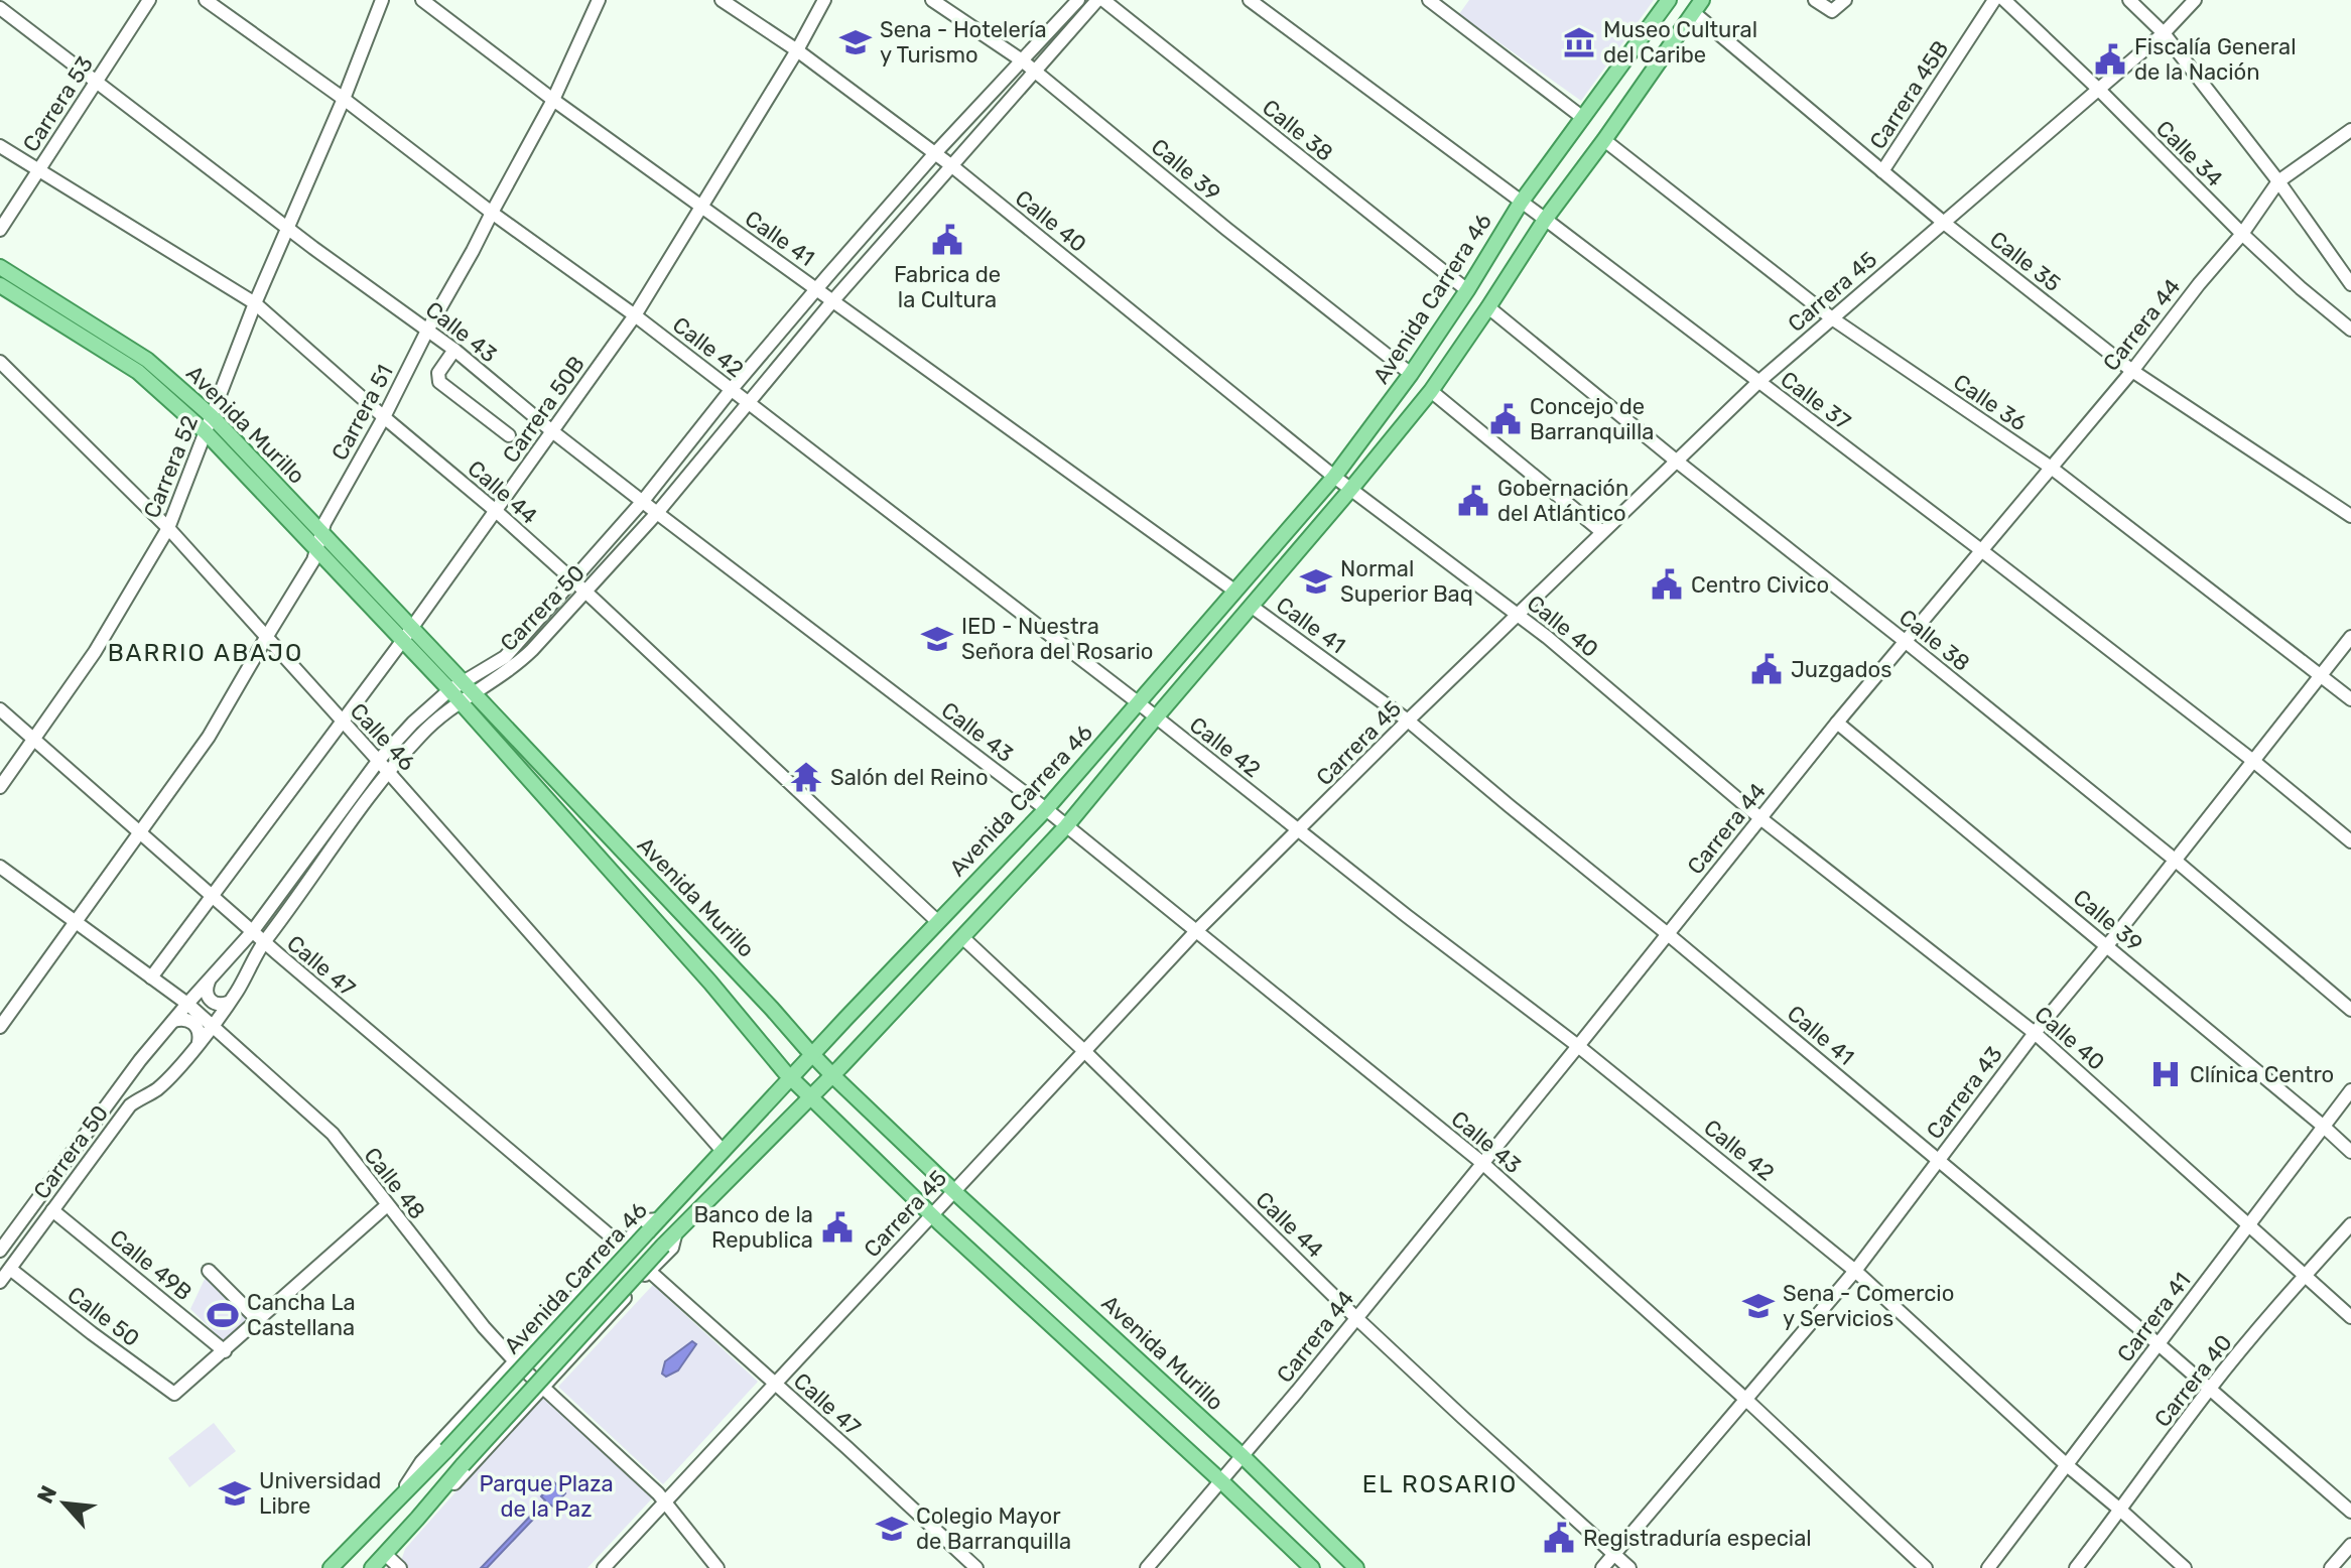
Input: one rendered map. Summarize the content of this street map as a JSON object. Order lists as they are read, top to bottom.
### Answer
{
  "streets": {
    "main road": ["Avenida Carrera 46", "Avenida Murillo"],
    "street": [
      "Carrera 45B",
      "Carrera 53",
      "Calle 38",
      "Calle 34",
      "Calle 39",
      "Calle 40",
      "Calle 41",
      "Calle 35",
      "Carrera 45",
      "Carrera 44",
      "Calle 43",
      "Calle 42",
      "Calle 37",
      "Calle 36",
      "Carrera 50B",
      "Carrera 51",
      "Carrera 52",
      "Calle 44",
      "Carrera 50",
      "Calle 46",
      "Calle 47",
      "Carrera 43",
      "Calle 48",
      "Calle 49B",
      "Calle 50",
      "Carrera 41",
      "Carrera 40"
    ]
  },
  "crossings": [
    ["Carrera 45B", "Calle 35"],
    ["Carrera 53", "Calle 43"],
    ["Carrera 53", "Calle 44"],
    ["Calle 38", "Carrera 45"],
    ["Calle 38", "Avenida Carrera 46"],
    ["Calle 38", "Carrera 44"],
    ["Calle 38", "Carrera 43"],
    ["Calle 34", "Carrera 45"],
    ["Calle 34", "Carrera 44"],
    ["Calle 39", "Avenida Carrera 46"],
    ["Calle 39", "Carrera 44"],
    ["Calle 39", "Carrera 50"],
    ["Calle 39", "Carrera 43"],
    ["Calle 39", "Carrera 41"],
    ["Calle 40", "Carrera 45"],
    ["Calle 40", "Avenida Carrera 46"],
    ["Calle 40", "Carrera 44"],
    ["Calle 40", "Carrera 50B"],
    ["Calle 40", "Carrera 50"],
    ["Calle 40", "Carrera 43"],
    ["Calle 40", "Carrera 41"],
    ["Calle 40", "Carrera 40"],
    ["Calle 41", "Carrera 45"],
    ["Calle 41", "Avenida Carrera 46"],
    ["Calle 41", "Carrera 44"],
    ["Calle 41", "Carrera 50B"],
    ["Calle 41", "Carrera 51"],
    ["Calle 41", "Carrera 50"],
    ["Calle 41", "Carrera 43"],
    ["Calle 41", "Carrera 41"],
    ["Calle 41", "Carrera 40"],
    ["Calle 35", "Carrera 45"],
    ["Calle 35", "Avenida Carrera 46"],
    ["Calle 35", "Carrera 44"],
    ["Carrera 45", "Calle 43"],
    ["Carrera 45", "Calle 42"],
    ["Carrera 45", "Calle 37"],
    ["Carrera 45", "Calle 36"],
    ["Carrera 45", "Avenida Murillo"],
    ["Carrera 45", "Calle 44"],
    ["Carrera 45", "Calle 47"],
    ["Carrera 45", "Calle 48"],
    ["Avenida Carrera 46", "Calle 43"],
    ["Avenida Carrera 46", "Calle 42"],
    ["Avenida Carrera 46", "Calle 37"],
    ["Avenida Carrera 46", "Calle 36"],
    ["Avenida Carrera 46", "Avenida Murillo"],
    ["Avenida Carrera 46", "Calle 44"],
    ["Avenida Carrera 46", "Calle 46"],
    ["Carrera 44", "Calle 43"],
    ["Carrera 44", "Calle 42"],
    ["Carrera 44", "Calle 37"],
    ["Carrera 44", "Calle 36"],
    ["Carrera 44", "Avenida Murillo"],
    ["Carrera 44", "Calle 44"],
    ["Calle 43", "Carrera 50B"],
    ["Calle 43", "Carrera 51"],
    ["Calle 43", "Carrera 52"],
    ["Calle 43", "Carrera 50"],
    ["Calle 43", "Carrera 43"],
    ["Calle 42", "Carrera 50B"],
    ["Calle 42", "Carrera 51"],
    ["Calle 42", "Carrera 52"],
    ["Calle 42", "Carrera 50"],
    ["Calle 42", "Carrera 43"],
    ["Calle 42", "Carrera 41"],
    ["Calle 42", "Carrera 40"],
    ["Calle 37", "Carrera 43"],
    ["Calle 36", "Carrera 43"],
    ["Carrera 50B", "Avenida Murillo"],
    ["Carrera 50B", "Calle 44"],
    ["Carrera 50B", "Calle 46"],
    ["Carrera 50B", "Calle 47"],
    ["Carrera 50B", "Calle 48"],
    ["Carrera 51", "Avenida Murillo"],
    ["Carrera 51", "Calle 44"],
    ["Carrera 51", "Calle 46"],
    ["Carrera 51", "Calle 47"],
    ["Carrera 51", "Calle 48"],
    ["Avenida Murillo", "Carrera 52"],
    ["Avenida Murillo", "Carrera 50"],
    ["Carrera 52", "Calle 44"],
    ["Carrera 52", "Calle 46"],
    ["Carrera 52", "Calle 47"],
    ["Calle 44", "Carrera 50"],
    ["Calle 44", "Carrera 43"],
    ["Carrera 50", "Calle 46"],
    ["Carrera 50", "Calle 47"],
    ["Carrera 50", "Calle 48"],
    ["Carrera 50", "Calle 49B"],
    ["Carrera 50", "Calle 50"],
    ["Calle 49B", "Calle 50"]
  ],
  "districts": ["BARRIO ABAJO", "EL ROSARIO"],
  "parks": ["Parque Plaza de la Paz"],
  "places": {
    "school or university": [
      "Sena - Hotelería y Turismo",
      "Normal Superior Baq",
      "IED - Nuestra Señora del Rosario",
      "Sena - Comercio y Servicios",
      "Universidad Libre",
      "Colegio Mayor de Barranquilla"
    ],
    "museum": ["Museo Cultural del Caribe"],
    "public building": [
      "Fiscalía General de la Nación",
      "Fabrica de la Cultura",
      "Concejo de Barranquilla",
      "Gobernación del Atlántico",
      "Centro Civico",
      "Juzgados",
      "Banco de la Republica",
      "Registraduría especial"
    ],
    "temple": ["Salón del Reino"],
    "hospital": ["Clínica Centro"],
    "sports": ["Cancha La Castellana"]
  },
  "north": "top left"
}
